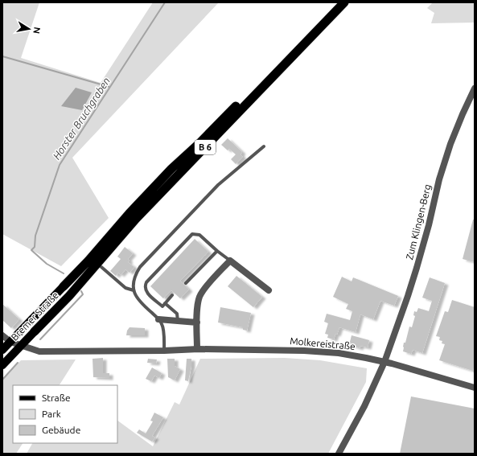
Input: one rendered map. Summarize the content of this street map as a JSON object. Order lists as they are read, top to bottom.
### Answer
{
  "streets": {
    "highway": ["B 6", "Bremer Straße"],
    "street": ["Zum Klingen-Berg", "Molkereistraße"]
  },
  "crossings": [
    ["B 6", "Bremer Straße"],
    ["Zum Klingen-Berg", "Molkereistraße"],
    ["Bremer Straße", "Molkereistraße"]
  ],
  "water": ["Horster Bruchgraben"],
  "legend": ["Straße", "Park", "Gebäude"],
  "north": "right"
}
